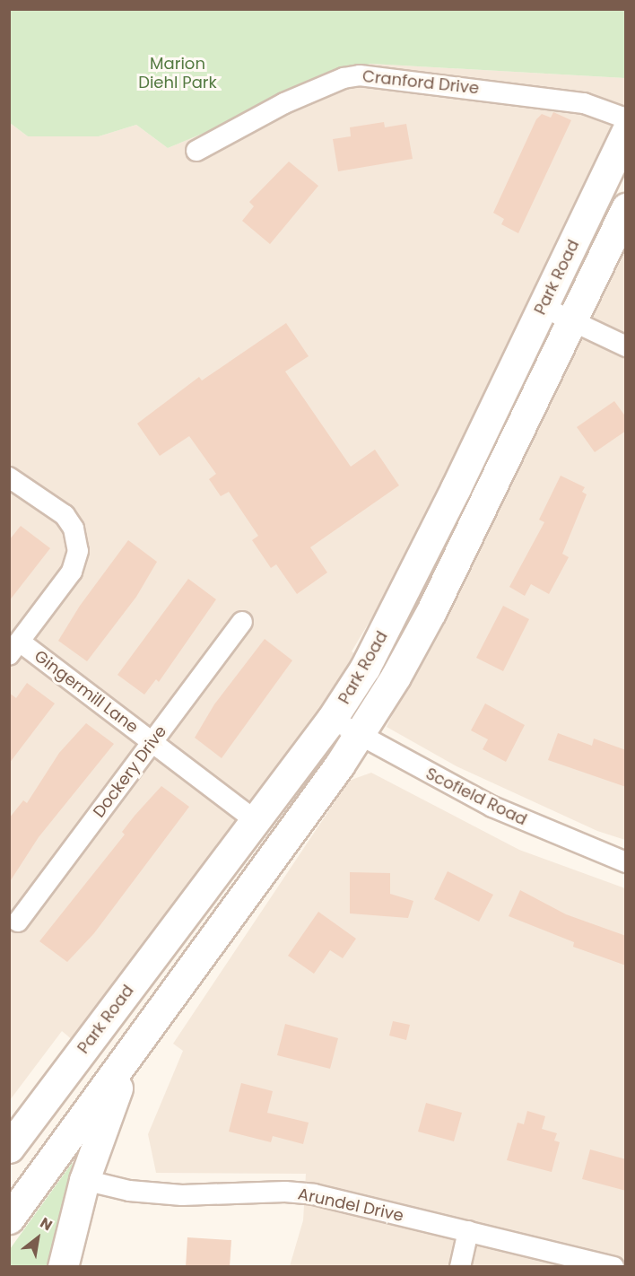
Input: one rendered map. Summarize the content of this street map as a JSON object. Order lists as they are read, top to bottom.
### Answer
{
  "streets": {
    "main road": ["Park Road"],
    "street": [
      "Cranford Drive",
      "Gingermill Lane",
      "Dockery Drive",
      "Scofield Road",
      "Arundel Drive"
    ]
  },
  "crossings": [
    ["Park Road", "Gingermill Lane"],
    ["Park Road", "Scofield Road"],
    ["Gingermill Lane", "Dockery Drive"]
  ],
  "parks": ["Marion Diehl Park"],
  "north": "top right"
}
